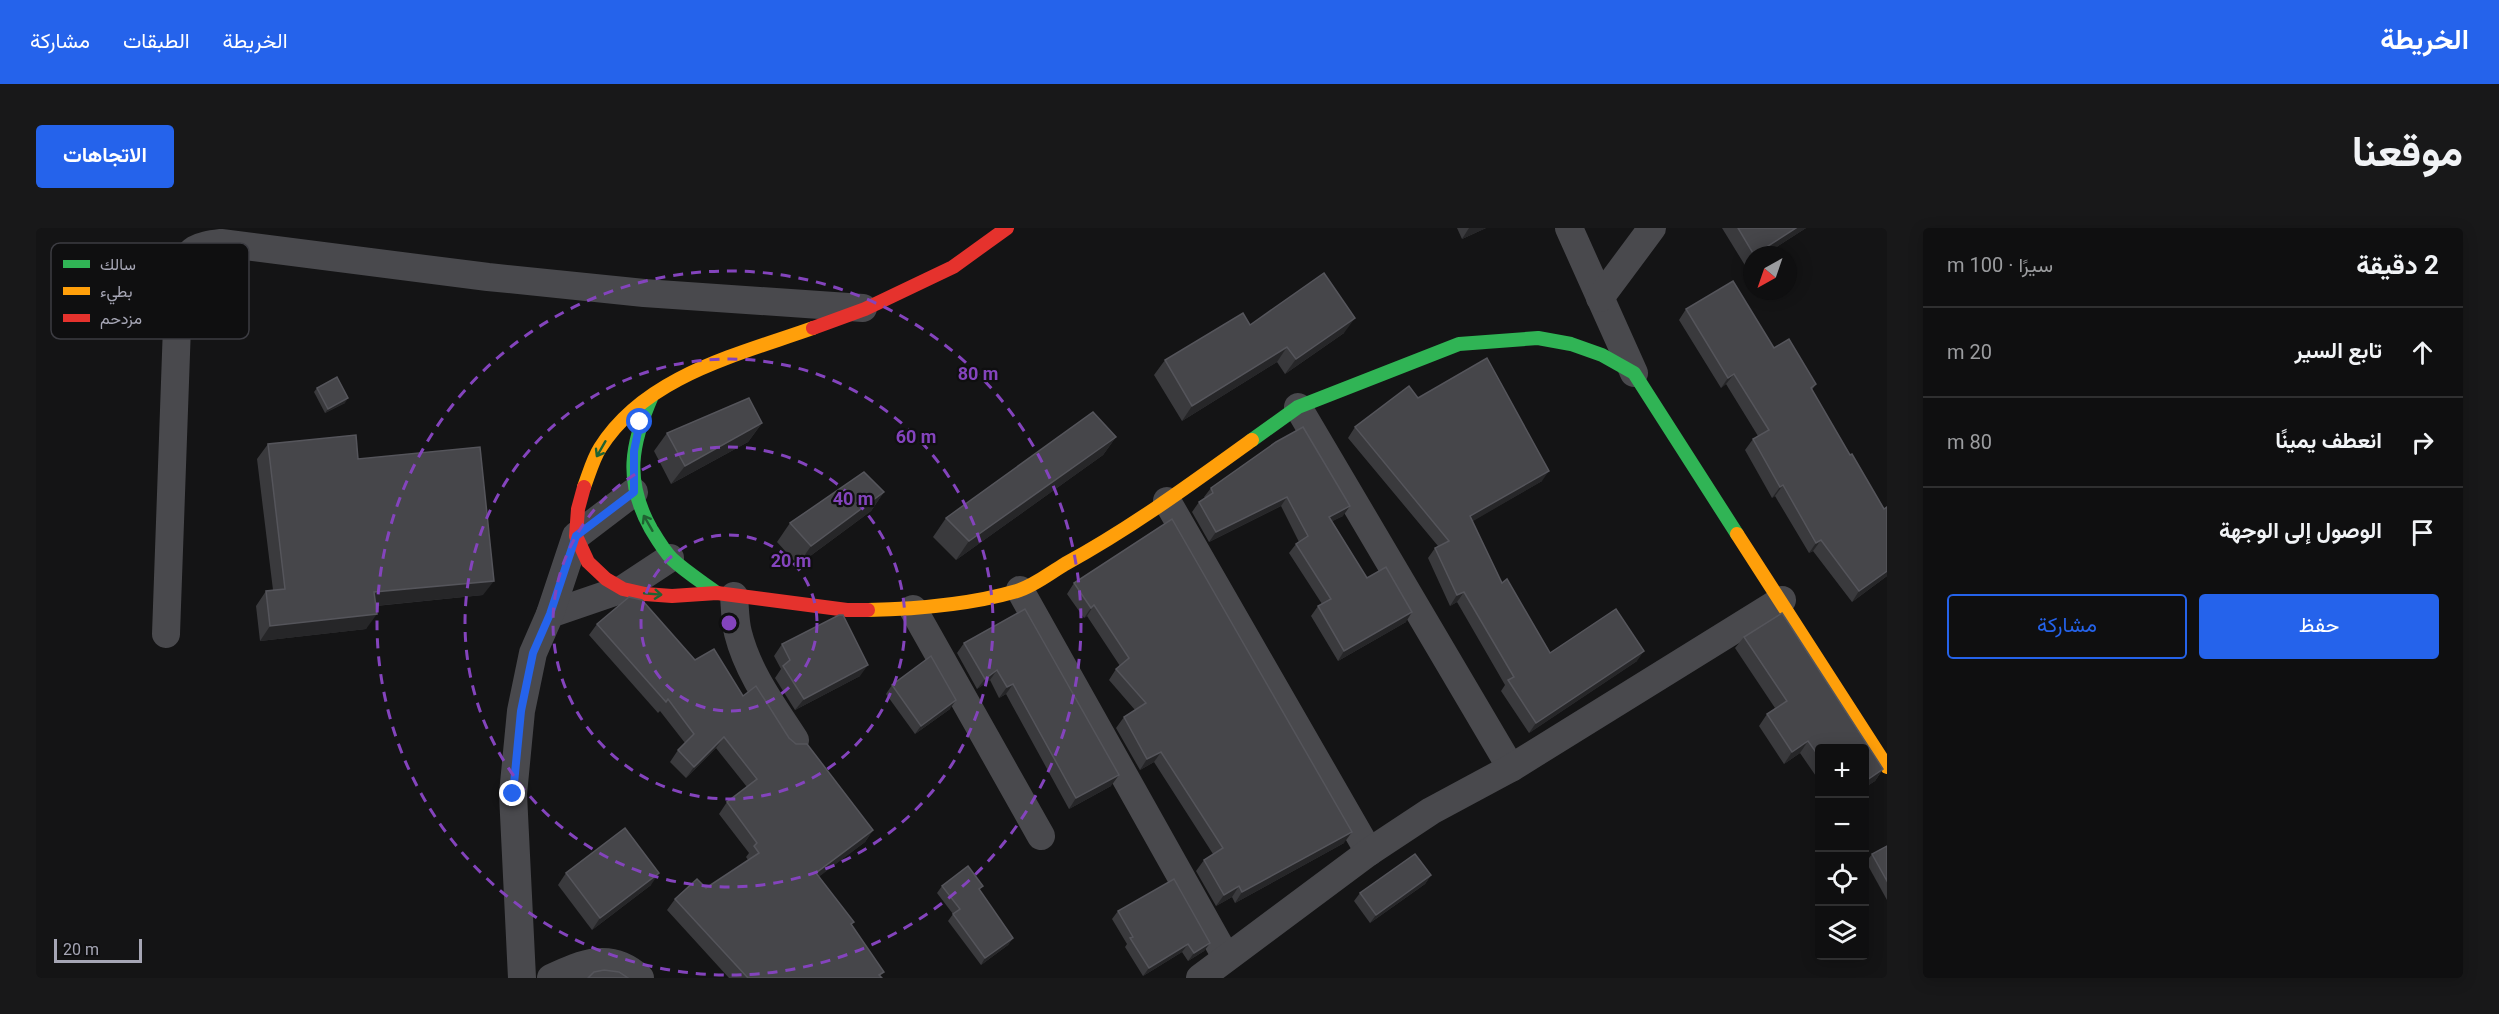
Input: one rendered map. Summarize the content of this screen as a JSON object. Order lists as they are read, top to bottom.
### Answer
{
  "legend": ["سالك", "بطيء", "مزدحم"],
  "scale_bar": "20 m",
  "north": "bottom left",
  "page": {
    "header": "الخريطة",
    "nav": ["الخريطة", "الطبقات", "مشاركة"],
    "title": "موقعنا",
    "buttons": [
      "الاتجاهات",
      ["حفظ", "مشاركة"]
    ],
    "heading": ["2 دقيقة", "سيرًا · 100 m"],
    "list": [
      ["تابع السير", "20 m"],
      ["انعطف يمينًا", "80 m"],
      "الوصول إلى الوجهة"
    ],
    "map_buttons": ["+", "−"],
    "scale": "20 m"
  },
  "rings": [
    "80 m",
    "60 m",
    "40 m",
    "20 m"
  ]
}
